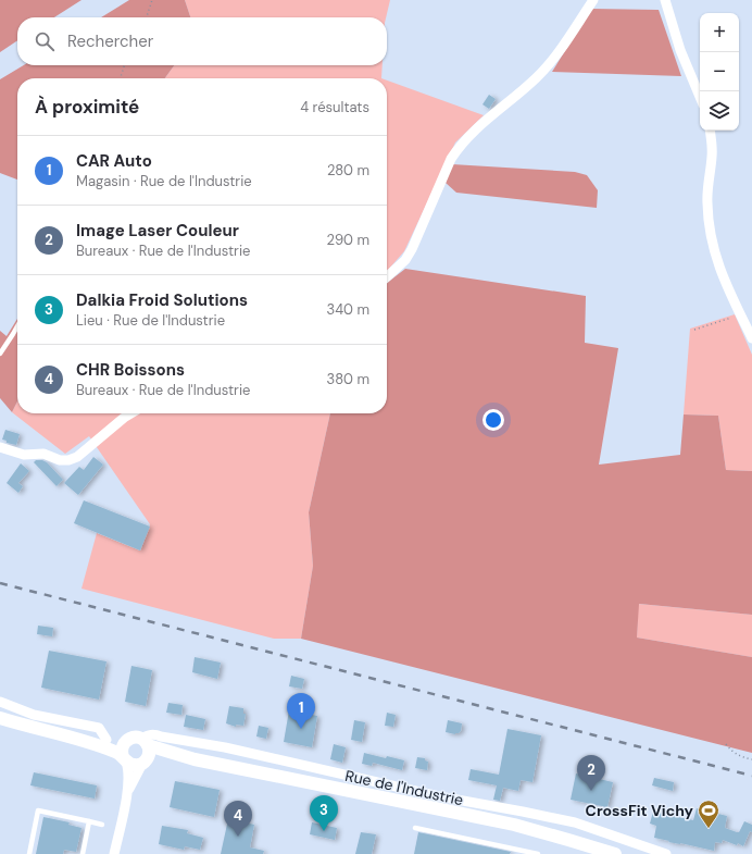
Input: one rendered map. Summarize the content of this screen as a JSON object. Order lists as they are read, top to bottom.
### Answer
{
  "streets": {
    "main road": ["Rue de l'Industrie"]
  },
  "places": {
    "sports": ["CrossFit Vichy"]
  },
  "page": {
    "map_buttons": ["+", "−"],
    "search": "Rechercher",
    "heading": ["À proximité", "4 résultats"],
    "list": [
      {
        "mark": "1",
        "name": "CAR Auto",
        "note": "Magasin · Rue de l'Industrie",
        "value": "280 m"
      },
      {
        "mark": "2",
        "name": "Image Laser Couleur",
        "note": "Bureaux · Rue de l'Industrie",
        "value": "290 m"
      },
      {
        "mark": "3",
        "name": "Dalkia Froid Solutions",
        "note": "Lieu · Rue de l'Industrie",
        "value": "340 m"
      },
      {
        "mark": "4",
        "name": "CHR Boissons",
        "note": "Bureaux · Rue de l'Industrie",
        "value": "380 m"
      }
    ],
    "pins": [
      "1",
      "2",
      "3",
      "4"
    ]
  }
}
